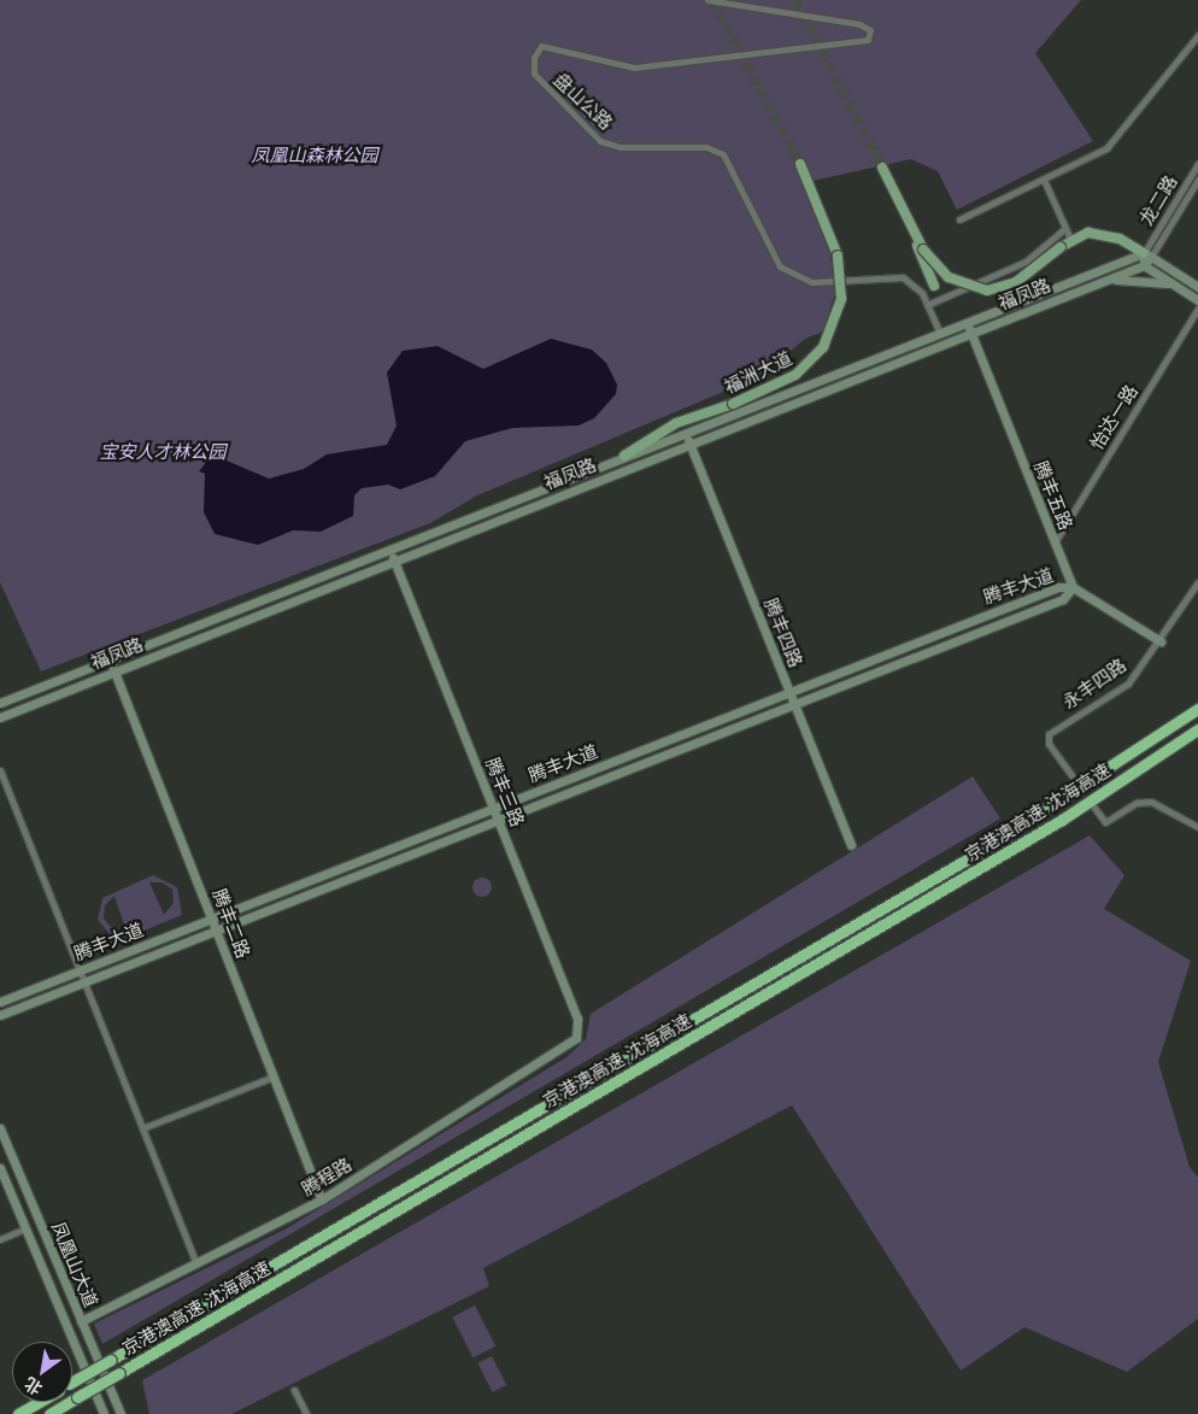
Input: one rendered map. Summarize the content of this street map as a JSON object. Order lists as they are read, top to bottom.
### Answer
{
  "streets": {
    "highway": ["京港澳高速 沈海高速"],
    "main road": ["福洲大道"],
    "street": [
      "盘山公路",
      "龙二路",
      "福凤路",
      "怡达一路",
      "腾丰五路",
      "腾丰大道",
      "腾丰四路",
      "永丰四路",
      "腾丰三路",
      "腾丰二路",
      "腾程路",
      "凤凰山大道"
    ]
  },
  "crossings": [
    ["盘山公路", "福凤路"],
    ["龙二路", "福凤路"],
    ["福凤路", "福洲大道"],
    ["福凤路", "腾丰五路"],
    ["福凤路", "腾丰四路"],
    ["福凤路", "腾丰三路"],
    ["福凤路", "腾丰二路"],
    ["怡达一路", "腾丰五路"],
    ["腾丰五路", "腾丰大道"],
    ["腾丰大道", "腾丰四路"],
    ["腾丰大道", "腾丰三路"],
    ["腾丰大道", "腾丰二路"],
    ["腾丰三路", "腾程路"],
    ["腾丰二路", "腾程路"],
    ["腾程路", "凤凰山大道"]
  ],
  "parks": ["凤凰山森林公园", "宝安人才林公园"],
  "north": "bottom left"
}
